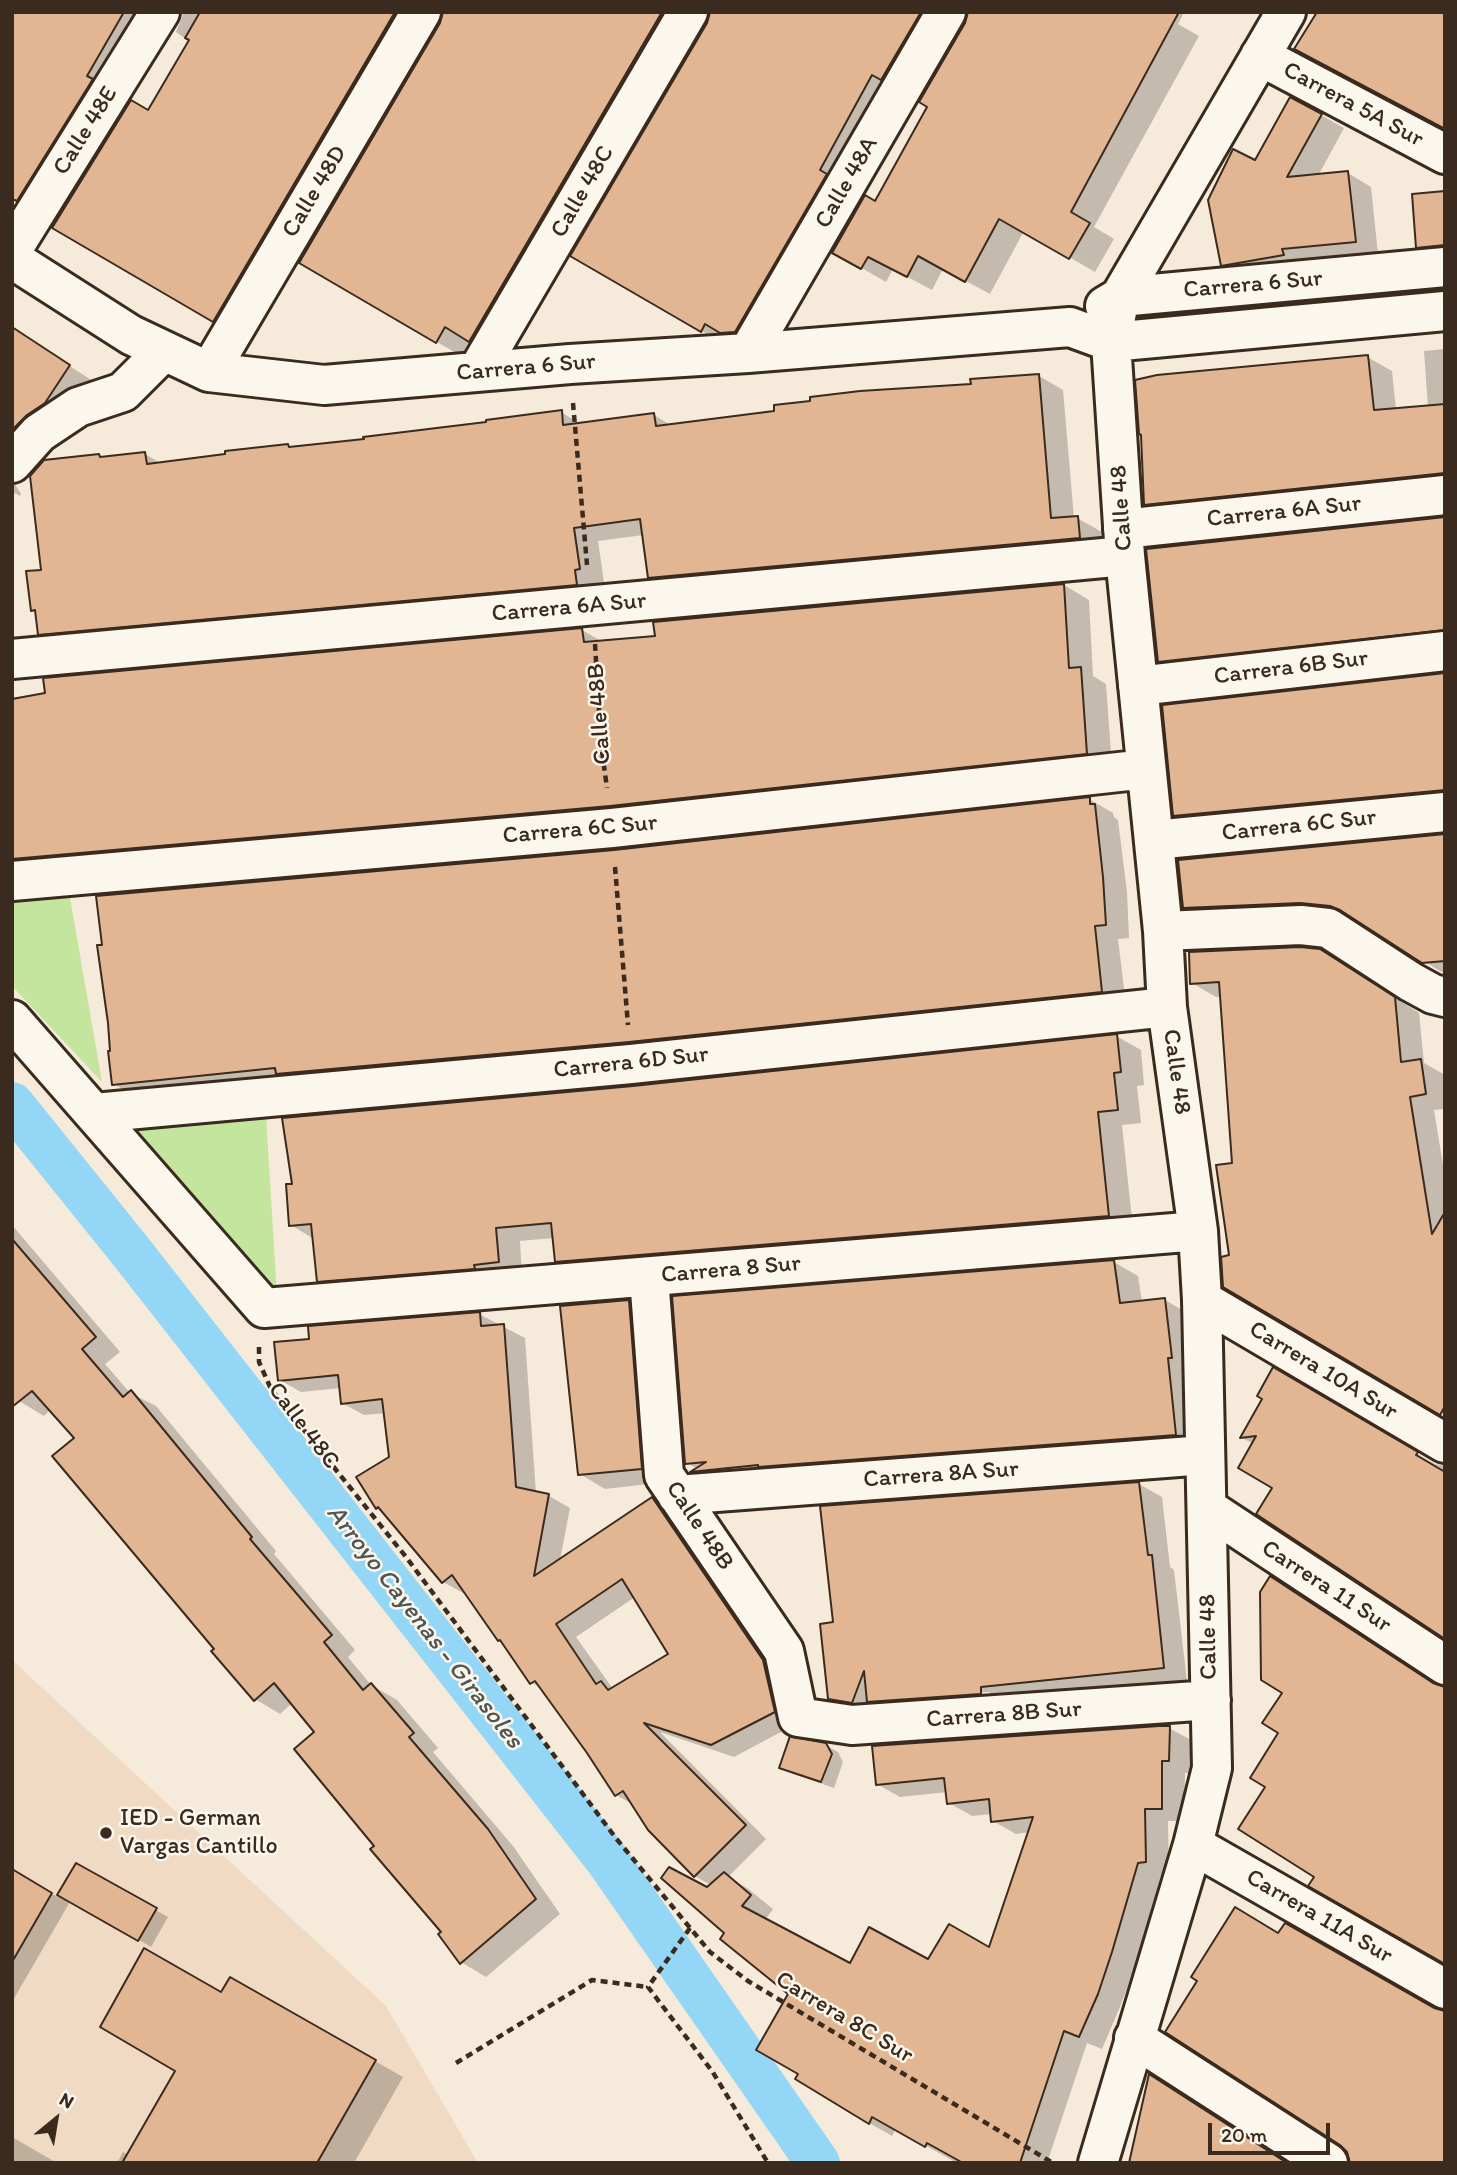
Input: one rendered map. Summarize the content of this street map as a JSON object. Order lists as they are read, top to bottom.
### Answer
{
  "streets": {
    "street": [
      "Carrera 5A Sur",
      "Calle 48E",
      "Calle 48A",
      "Calle 48D",
      "Calle 48C",
      "Carrera 6 Sur",
      "Calle 48",
      "Carrera 6A Sur",
      "Carrera 6B Sur",
      "Calle 48B",
      "Carrera 6C Sur",
      "Carrera 6D Sur",
      "Carrera 8 Sur",
      "Carrera 10A Sur",
      "Carrera 8A Sur",
      "Carrera 11 Sur",
      "Carrera 8B Sur",
      "Carrera 11A Sur"
    ],
    "path": ["Carrera 8C Sur"]
  },
  "crossings": [
    ["Carrera 5A Sur", "Calle 48"],
    ["Calle 48A", "Carrera 6 Sur"],
    ["Calle 48D", "Carrera 6 Sur"],
    ["Calle 48C", "Carrera 6 Sur"],
    ["Calle 48C", "Carrera 8 Sur"],
    ["Calle 48C", "Carrera 8C Sur"],
    ["Carrera 6 Sur", "Calle 48"],
    ["Carrera 6 Sur", "Calle 48B"],
    ["Calle 48", "Carrera 6A Sur"],
    ["Calle 48", "Carrera 6B Sur"],
    ["Calle 48", "Carrera 6C Sur"],
    ["Calle 48", "Carrera 6D Sur"],
    ["Calle 48", "Carrera 8 Sur"],
    ["Calle 48", "Carrera 10A Sur"],
    ["Calle 48", "Carrera 8A Sur"],
    ["Calle 48", "Carrera 11 Sur"],
    ["Calle 48", "Carrera 8B Sur"],
    ["Calle 48", "Carrera 11A Sur"],
    ["Carrera 6A Sur", "Calle 48B"],
    ["Calle 48B", "Carrera 6C Sur"],
    ["Calle 48B", "Carrera 6D Sur"],
    ["Calle 48B", "Carrera 8 Sur"],
    ["Calle 48B", "Carrera 8A Sur"],
    ["Calle 48B", "Carrera 8B Sur"]
  ],
  "water": ["Arroyo Cayenas - Girasoles"],
  "places": ["IED - German Vargas Cantillo"],
  "scale_bar": "20 m",
  "north": "top right"
}
